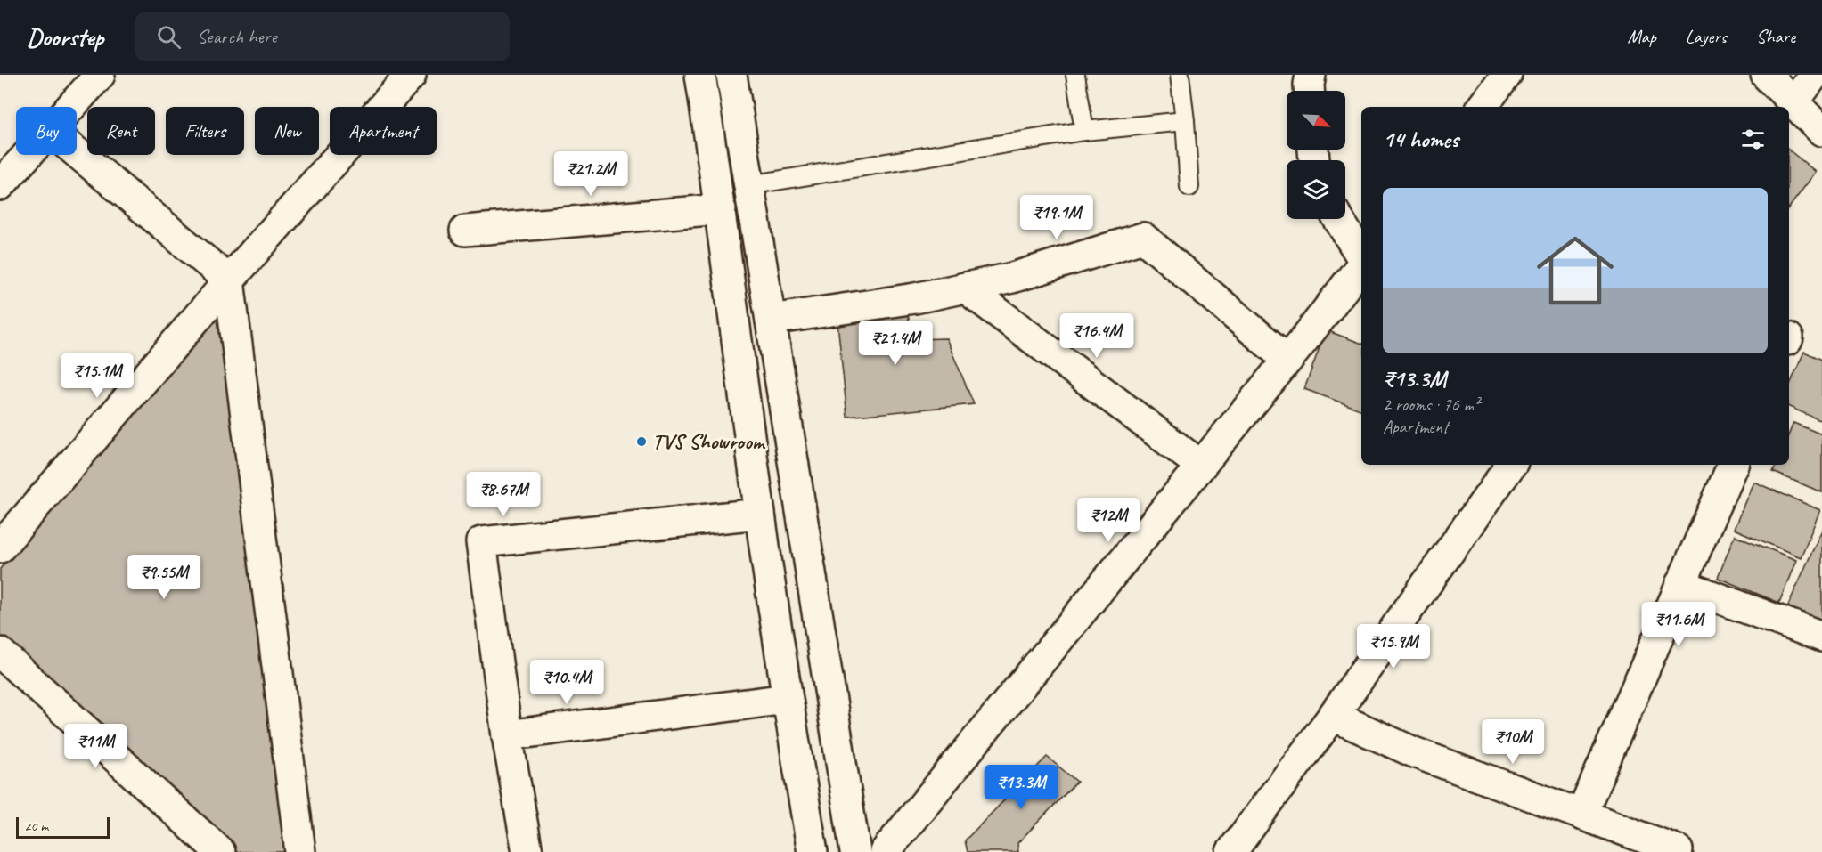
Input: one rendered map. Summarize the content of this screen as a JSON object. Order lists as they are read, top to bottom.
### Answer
{
  "places": ["TVS Showroom"],
  "scale_bar": "20 m",
  "north": "bottom right",
  "page": {
    "header": "Doorstep",
    "search": "Search here",
    "nav": ["Map", "Layers", "Share"],
    "chip": [
      "Buy",
      "Rent",
      "Filters",
      "New",
      "Apartment"
    ],
    "heading": "14 homes",
    "price": [
      "₹21.2M",
      "₹19.1M",
      "₹16.4M",
      "₹21.4M",
      "₹15.1M",
      "₹8.67M",
      "₹12M",
      "₹9.55M",
      "₹11.6M",
      "₹15.9M",
      "₹10.4M",
      "₹10M",
      "₹11M",
      "₹13.3M"
    ],
    "list": [
      {
        "name": "₹13.3M",
        "note": "2 rooms · 76 m² · Apartment"
      }
    ],
    "scale": "20 m"
  }
}
